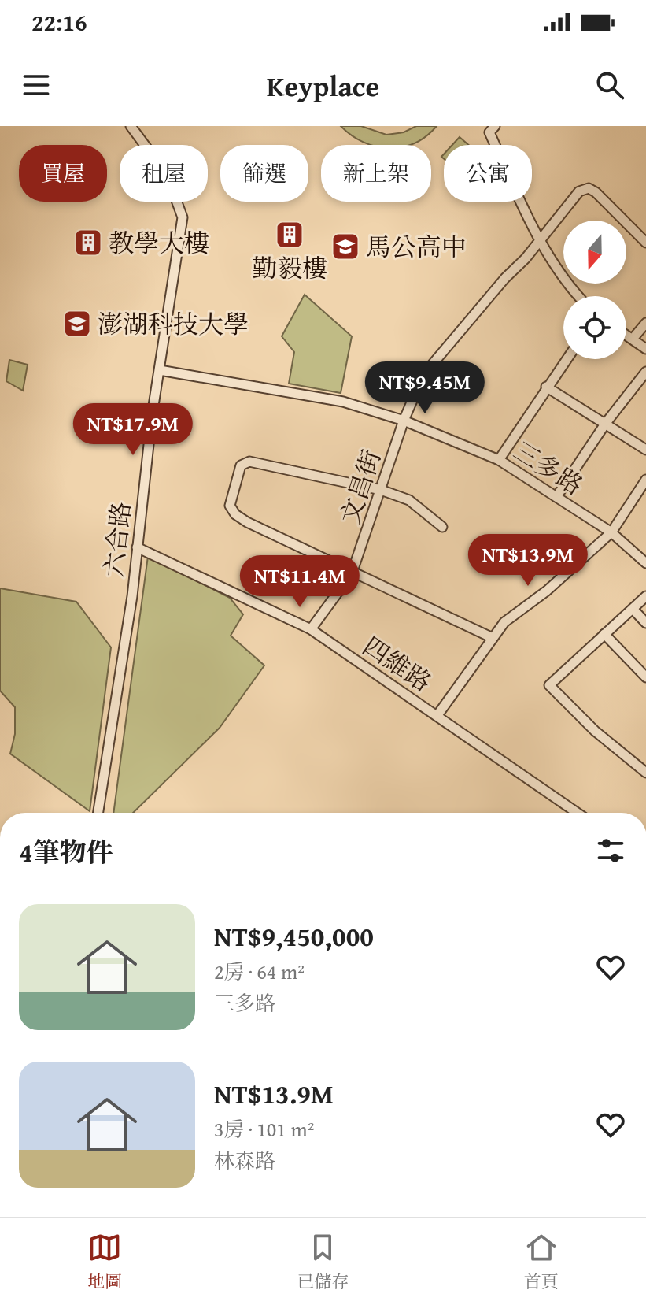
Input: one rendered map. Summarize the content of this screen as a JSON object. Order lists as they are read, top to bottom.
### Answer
{
  "streets": {
    "street": [
      "三多路",
      "文昌街",
      "六合路",
      "四維路"
    ]
  },
  "crossings": [
    ["三多路", "文昌街"],
    ["三多路", "六合路"],
    ["文昌街", "四維路"],
    ["六合路", "四維路"]
  ],
  "places": {
    "building": ["勤毅樓", "教學大樓"],
    "school or university": ["馬公高中", "澎湖科技大學"]
  },
  "north": "bottom",
  "page": {
    "status": "22:16",
    "header": "Keyplace",
    "chip": [
      "買屋",
      "租屋",
      "篩選",
      "新上架",
      "公寓"
    ],
    "price": [
      "NT$9.45M",
      "NT$17.9M",
      "NT$13.9M",
      "NT$11.4M"
    ],
    "heading": "4筆物件",
    "list": [
      {
        "name": "NT$9,450,000",
        "note": "2房 · 64 m² · 三多路"
      },
      {
        "name": "NT$13.9M",
        "note": "3房 · 101 m² · 林森路"
      }
    ],
    "tabs": ["地圖", "已儲存", "首頁"]
  }
}
